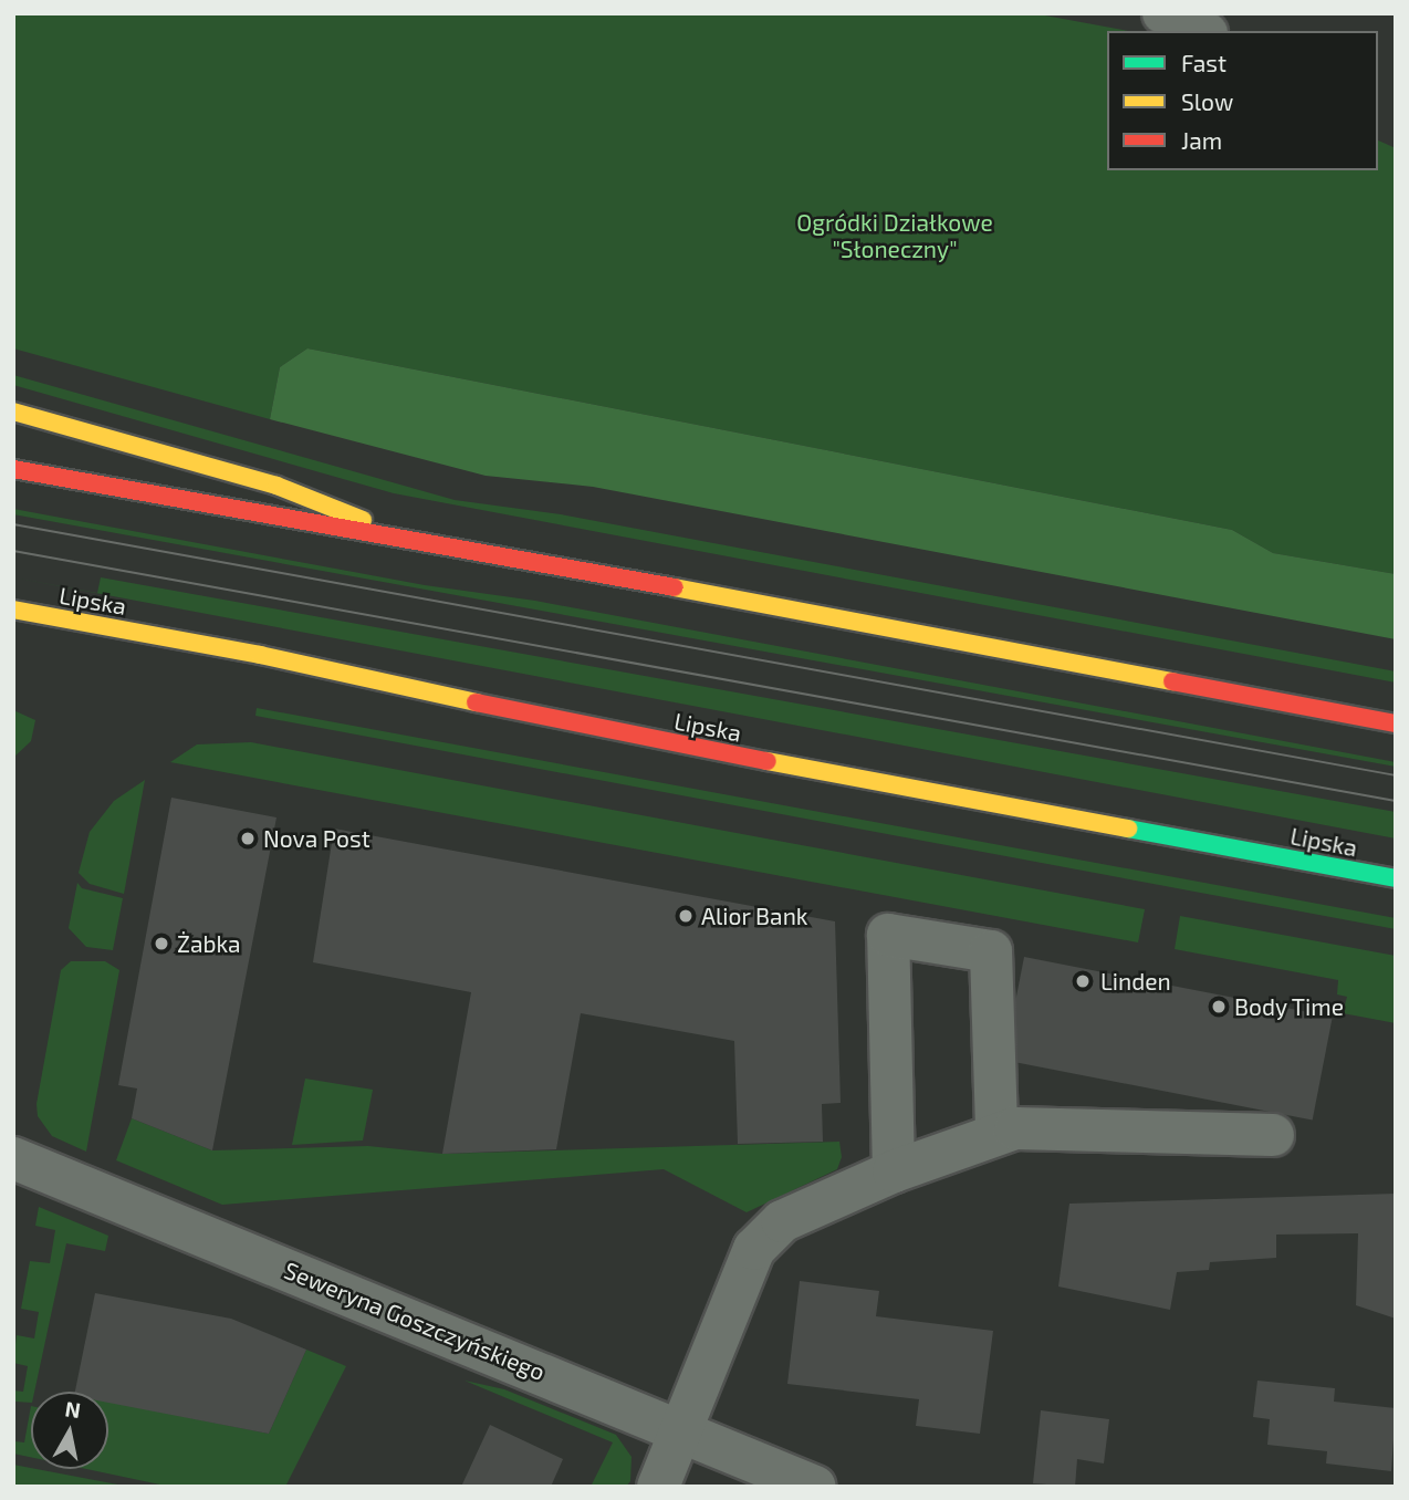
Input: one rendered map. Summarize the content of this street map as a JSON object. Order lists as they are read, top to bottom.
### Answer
{
  "streets": {
    "main road": ["Lipska"],
    "street": ["Seweryna Goszczyńskiego"]
  },
  "parks": ["Ogródki Działkowe \"Słoneczny\""],
  "places": [
    "Nova Post",
    "Alior Bank",
    "Żabka",
    "Linden",
    "Body Time"
  ],
  "legend": ["Fast", "Slow", "Jam"],
  "north": "top"
}
